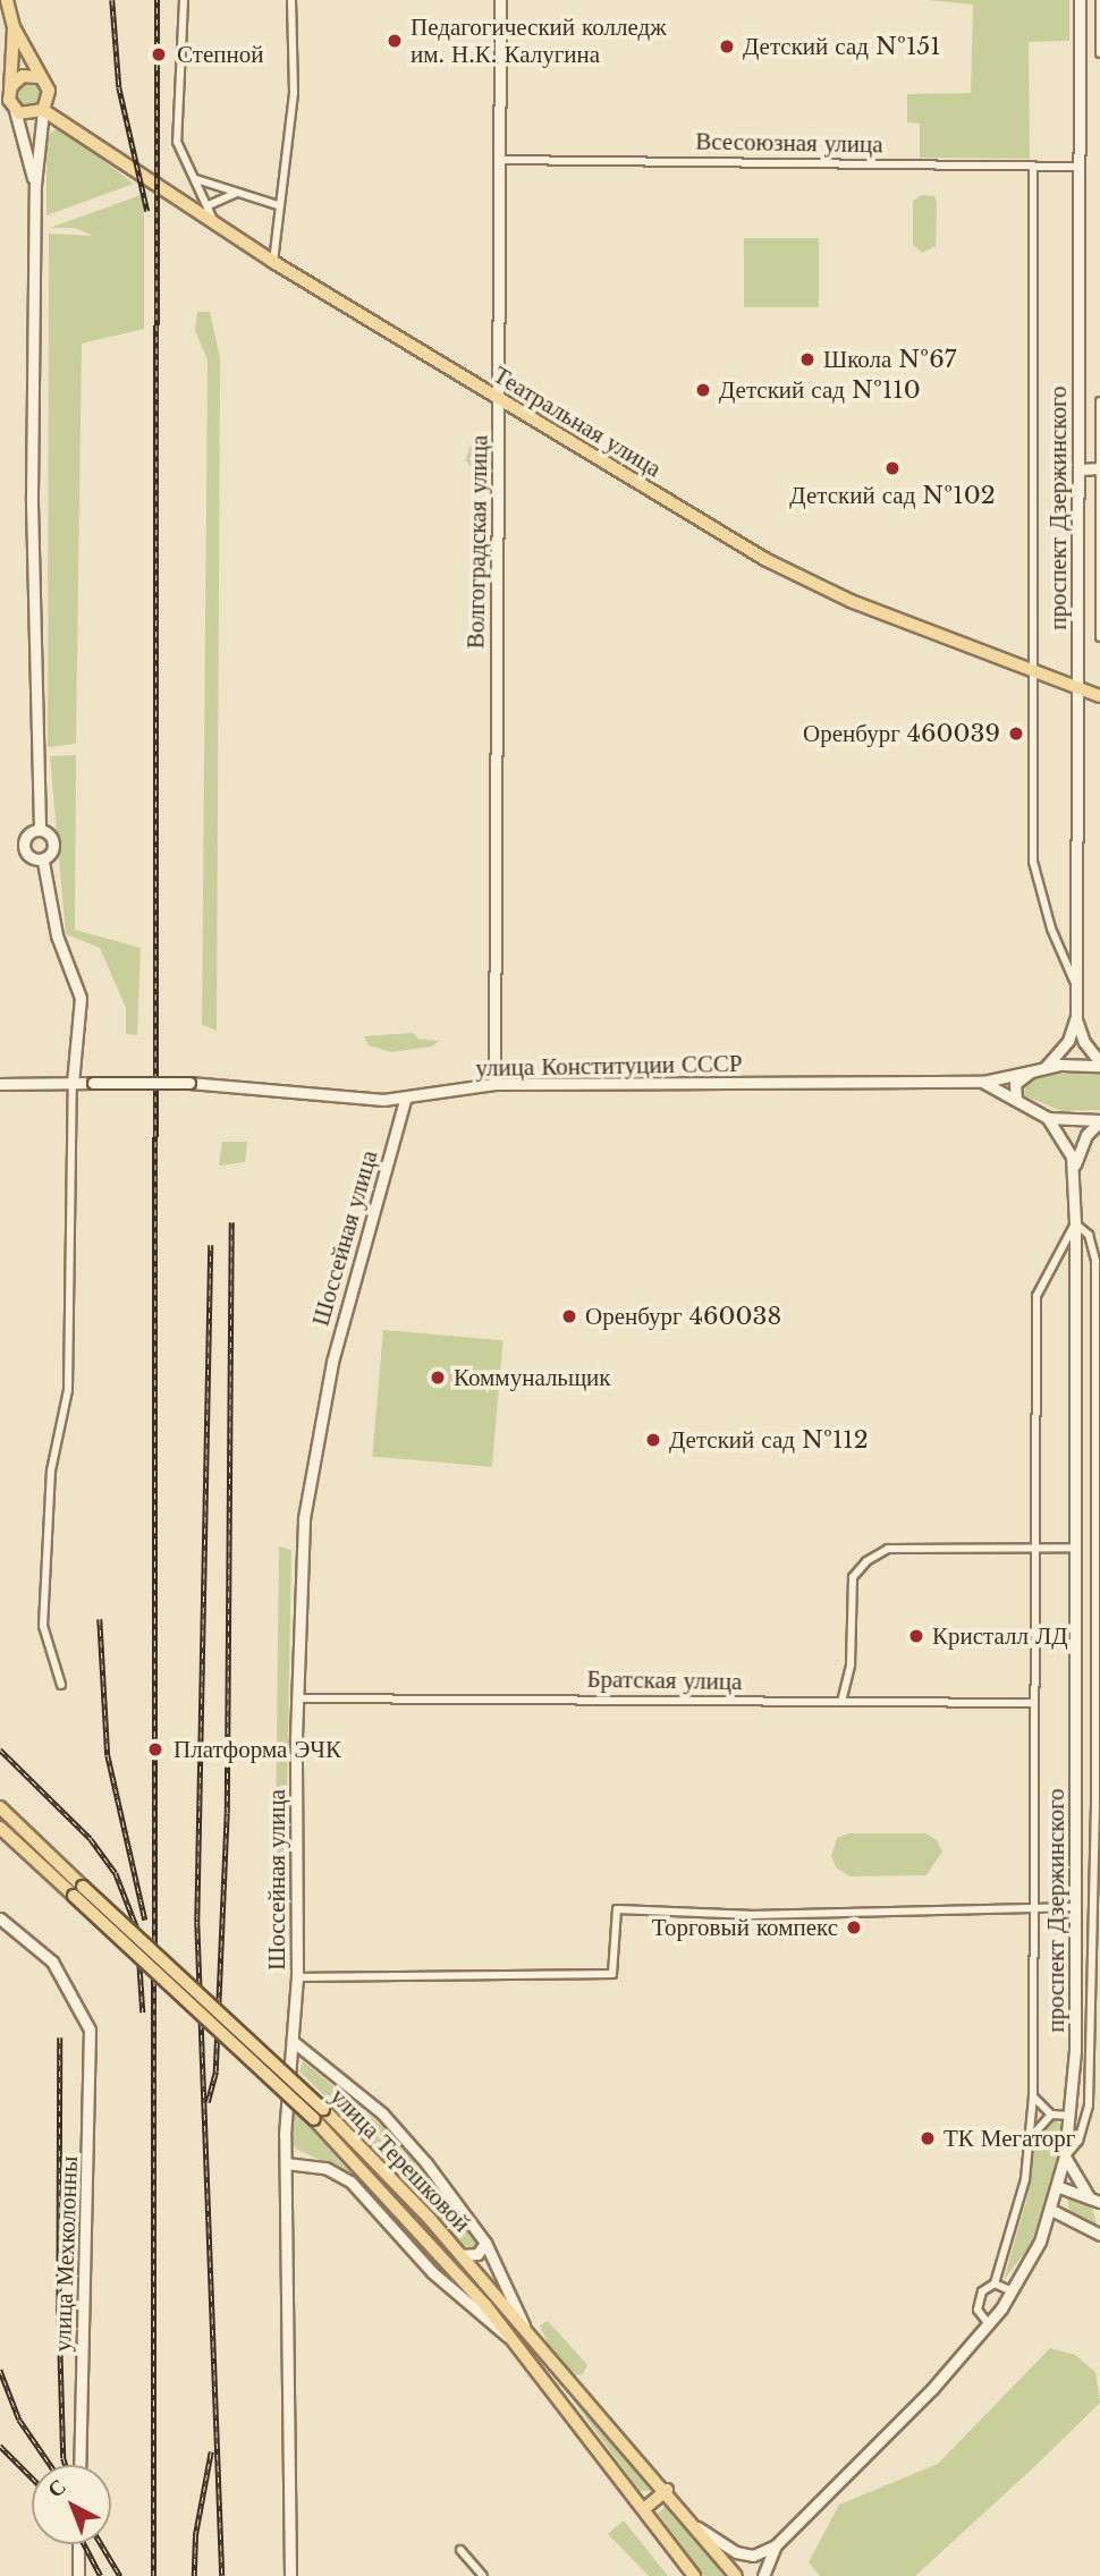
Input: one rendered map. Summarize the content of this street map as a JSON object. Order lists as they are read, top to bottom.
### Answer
{
  "streets": {
    "main road": [
      "Театральная улица",
      "проспект Дзержинского",
      "Волгоградская улица",
      "улица Конституции СССР",
      "Шоссейная улица",
      "улица Терешковой",
      "улица Мехколонны"
    ],
    "street": ["Всесоюзная улица", "Братская улица"]
  },
  "crossings": [
    ["Всесоюзная улица", "проспект Дзержинского"],
    ["Всесоюзная улица", "Волгоградская улица"],
    ["Театральная улица", "проспект Дзержинского"],
    ["Театральная улица", "Волгоградская улица"],
    ["проспект Дзержинского", "улица Конституции СССР"],
    ["Волгоградская улица", "улица Конституции СССР"],
    ["улица Конституции СССР", "Шоссейная улица"],
    ["Шоссейная улица", "Братская улица"],
    ["Шоссейная улица", "улица Терешковой"]
  ],
  "places": [
    "Педагогический колледж им. Н.К. Калугина",
    "Детский сад №151",
    "Степной",
    "Школа №67",
    "Детский сад №110",
    "Детский сад №102",
    "Оренбург 460039",
    "Оренбург 460038",
    "Коммунальщик",
    "Детский сад №112",
    "Кристалл ЛД",
    "Платформа ЭЧК",
    "Торговый компекс",
    "ТК Мегаторг"
  ],
  "north": "top left"
}
